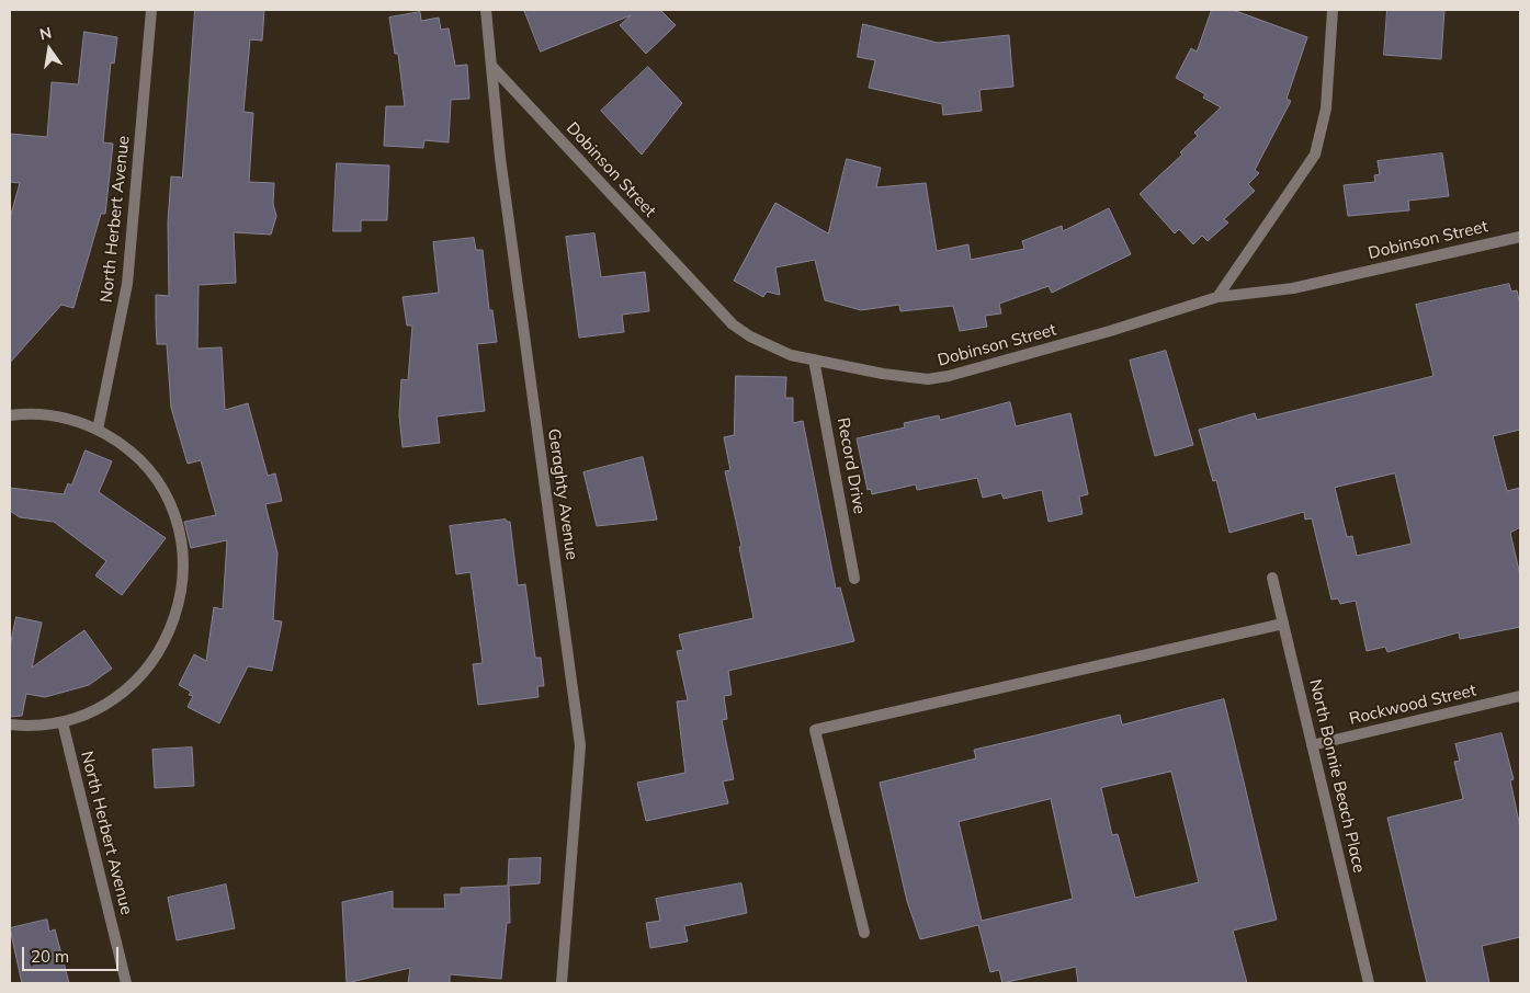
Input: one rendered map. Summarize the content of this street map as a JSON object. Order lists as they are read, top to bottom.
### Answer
{
  "streets": {
    "street": [
      "Dobinson Street",
      "North Herbert Avenue",
      "Record Drive",
      "Geraghty Avenue",
      "Rockwood Street",
      "North Bonnie Beach Place"
    ]
  },
  "crossings": [
    ["Dobinson Street", "Record Drive"],
    ["Dobinson Street", "Geraghty Avenue"],
    ["Rockwood Street", "North Bonnie Beach Place"]
  ],
  "scale_bar": "20 m",
  "north": "top"
}
